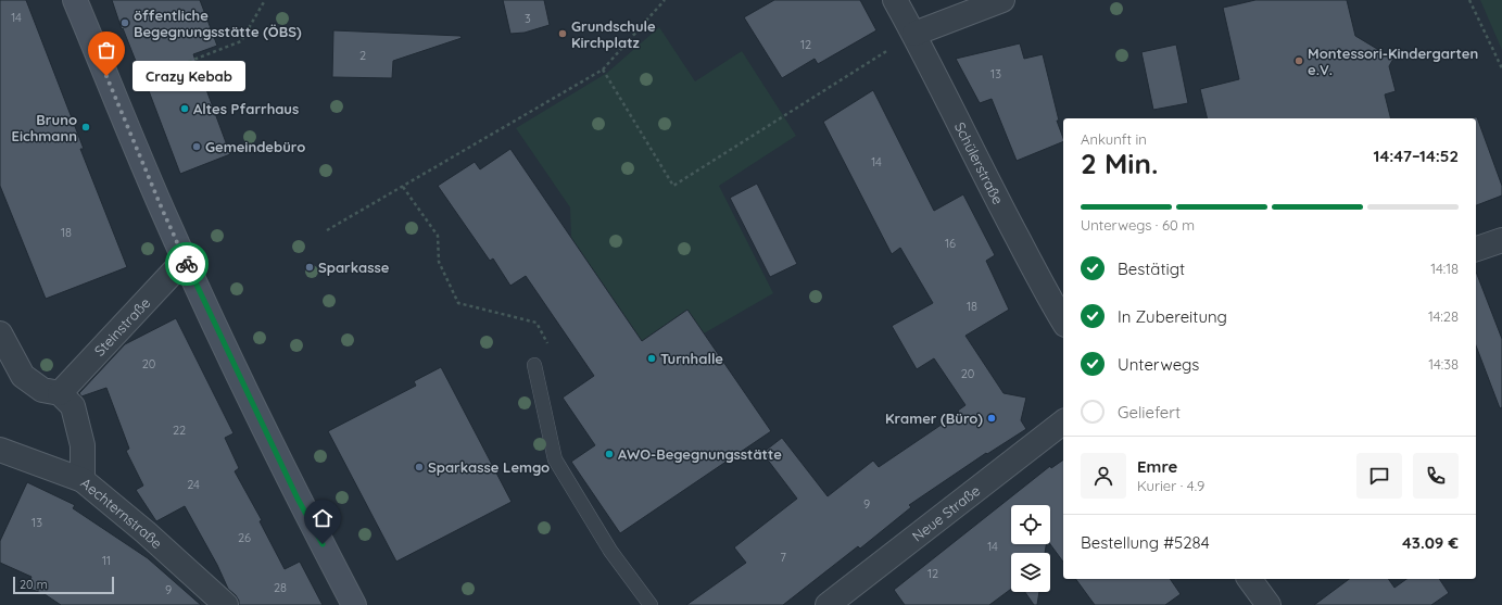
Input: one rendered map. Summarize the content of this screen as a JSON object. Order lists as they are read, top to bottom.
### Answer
{
  "streets": {
    "street": [
      "Schülerstraße",
      "Steinstraße",
      "Neue Straße",
      "Aechternstraße"
    ]
  },
  "places": [
    "öffentliche Begegnungsstätte (ÖBS)",
    "Grundschule Kirchplatz",
    "Montessori-Kindergarten e.V.",
    "Crazy Kebab",
    "Altes Pfarrhaus",
    "Bruno Eichmann",
    "Gemeindebüro",
    "Sparkasse",
    "Turnhalle",
    "Kramer (Büro)",
    "AWO-Begegnungsstätte",
    "Sparkasse Lemgo"
  ],
  "house_numbers": [
    "14",
    "3",
    "12",
    "2",
    "13",
    "14",
    "18",
    "16",
    "18",
    "20",
    "20",
    "22",
    "24",
    "9",
    "13",
    "26",
    "14",
    "7",
    "11",
    "12",
    "28",
    "9"
  ],
  "scale_bar": "20 m",
  "page": {
    "bubble": "Crazy Kebab",
    "heading": ["2 Min.", "Ankunft in", "14:47–14:52"],
    "panel": [
      "Emre",
      "Kurier · 4.9",
      "Bestellung #5284",
      "43.09 €"
    ],
    "bar": "Unterwegs · 60 m",
    "list": [
      ["Bestätigt", "14:18"],
      ["In Zubereitung", "14:28"],
      ["Unterwegs", "14:38"],
      "Geliefert"
    ],
    "scale": "20 m"
  }
}
